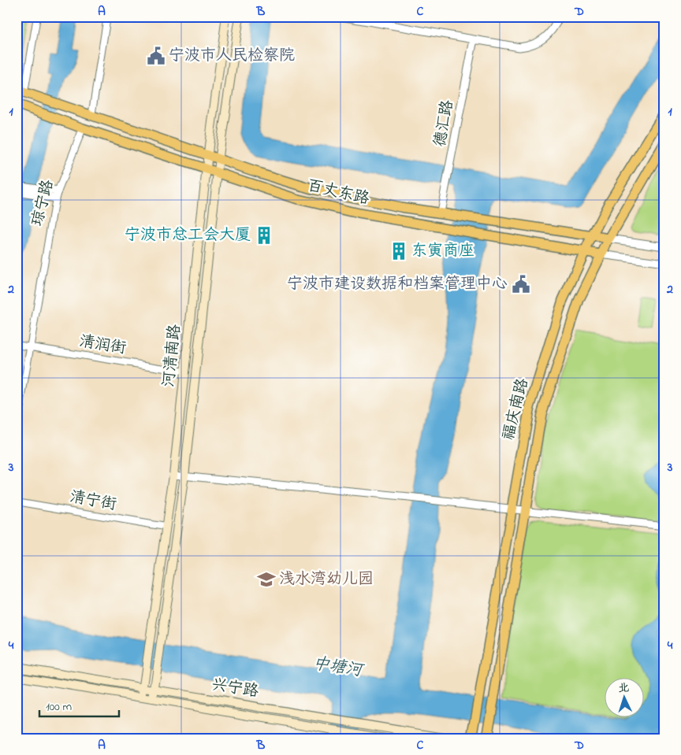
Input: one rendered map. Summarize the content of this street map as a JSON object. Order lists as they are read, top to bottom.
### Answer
{
  "streets": {
    "main road": [
      "百丈东路",
      "河清南路",
      "福庆南路",
      "兴宁路"
    ],
    "street": [
      "德汇路",
      "琼宁路",
      "清润街",
      "清宁街"
    ]
  },
  "crossings": [
    ["德汇路", "百丈东路"],
    ["百丈东路", "琼宁路"],
    ["百丈东路", "河清南路"],
    ["百丈东路", "福庆南路"],
    ["琼宁路", "清润街"],
    ["清润街", "河清南路"],
    ["河清南路", "清宁街"],
    ["河清南路", "兴宁路"]
  ],
  "water": ["中塘河"],
  "places": {
    "public building": ["宁波市人民检察院", "宁波市建设数据和档案管理中心"],
    "building": ["宁波市总工会大厦", "东寅商座"],
    "school or university": ["浅水湾幼儿园"]
  },
  "scale_bar": "100 m",
  "north": "top",
  "grid": {
    "columns": [
      "A",
      "B",
      "C",
      "D"
    ],
    "rows": [
      "1",
      "2",
      "3",
      "4"
    ]
  }
}
